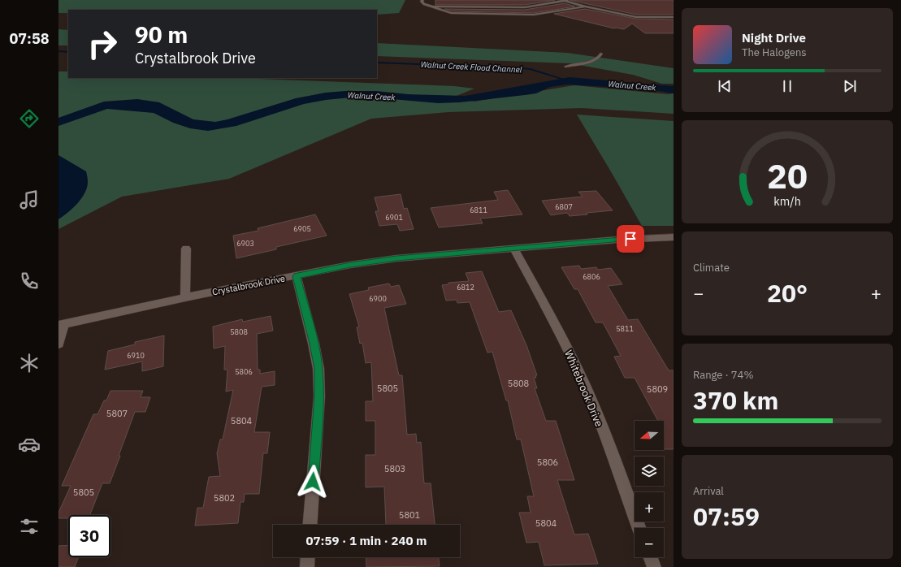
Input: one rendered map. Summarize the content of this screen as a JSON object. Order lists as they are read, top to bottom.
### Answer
{
  "streets": {
    "street": ["Crystalbrook Drive", "Whitebrook Drive"]
  },
  "crossings": [
    ["Crystalbrook Drive", "Whitebrook Drive"]
  ],
  "water": ["Walnut Creek Flood Channel", "Walnut Creek"],
  "house_numbers": [
    "6807",
    "6811",
    "6901",
    "6905",
    "6903",
    "6806",
    "6812",
    "6900",
    "5811",
    "5808",
    "6910",
    "5806",
    "5808",
    "5805",
    "5809",
    "5807",
    "5804",
    "5806",
    "5803",
    "5805",
    "5802",
    "5801",
    "5804"
  ],
  "north": "left",
  "page": {
    "tabs": "07:58",
    "turn": ["90 m", "Crystalbrook Drive"],
    "song": ["Night Drive", "The Halogens"],
    "tile": [
      "Climate",
      ["Range · 74%", "370 km"],
      ["Arrival", "07:59"]
    ],
    "heat": ["−", "20°", "+"],
    "map_buttons": ["+", "−"],
    "limit": "30",
    "trip": "07:59 · 1 min · 240 m",
    "gauge": ["20", "km/h"]
  }
}
